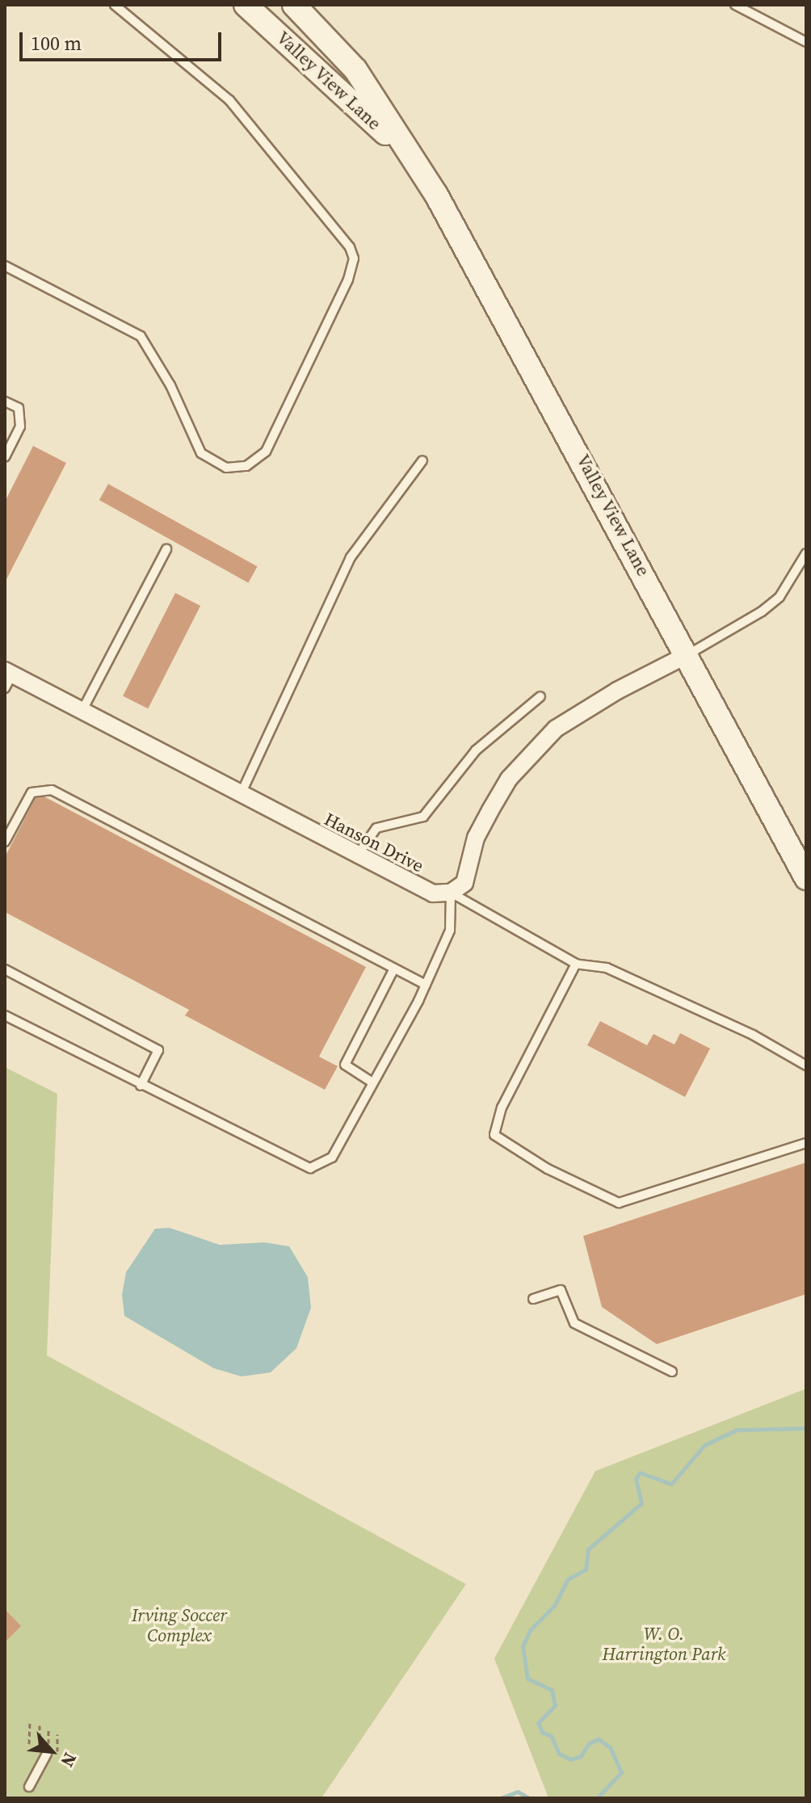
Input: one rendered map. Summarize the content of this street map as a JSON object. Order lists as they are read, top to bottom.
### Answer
{
  "streets": {
    "main road": ["Valley View Lane"],
    "street": ["Hanson Drive"]
  },
  "parks": ["Irving Soccer Complex", "W. O. Harrington Park"],
  "scale_bar": "100 m",
  "north": "bottom right"
}
